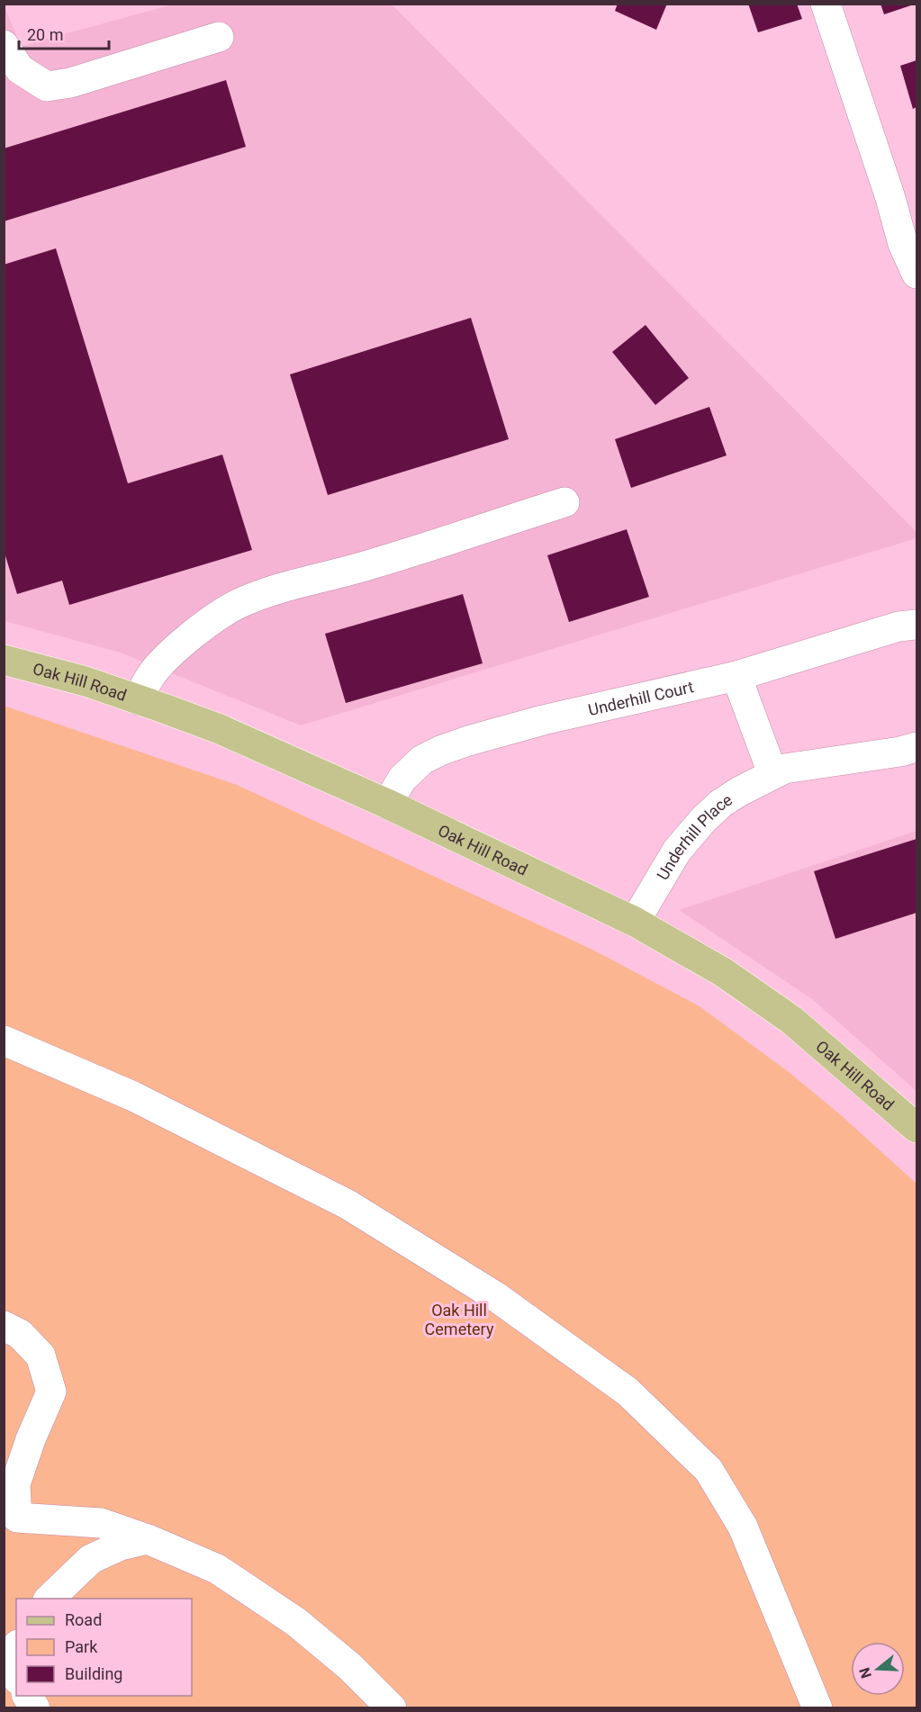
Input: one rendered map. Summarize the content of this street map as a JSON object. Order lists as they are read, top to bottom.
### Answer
{
  "streets": {
    "main road": ["Oak Hill Road"],
    "street": ["Underhill Court", "Underhill Place"]
  },
  "crossings": [
    ["Oak Hill Road", "Underhill Court"],
    ["Oak Hill Road", "Underhill Place"]
  ],
  "parks": ["Oak Hill Cemetery"],
  "legend": ["Road", "Park", "Building"],
  "scale_bar": "20 m",
  "north": "left"
}
